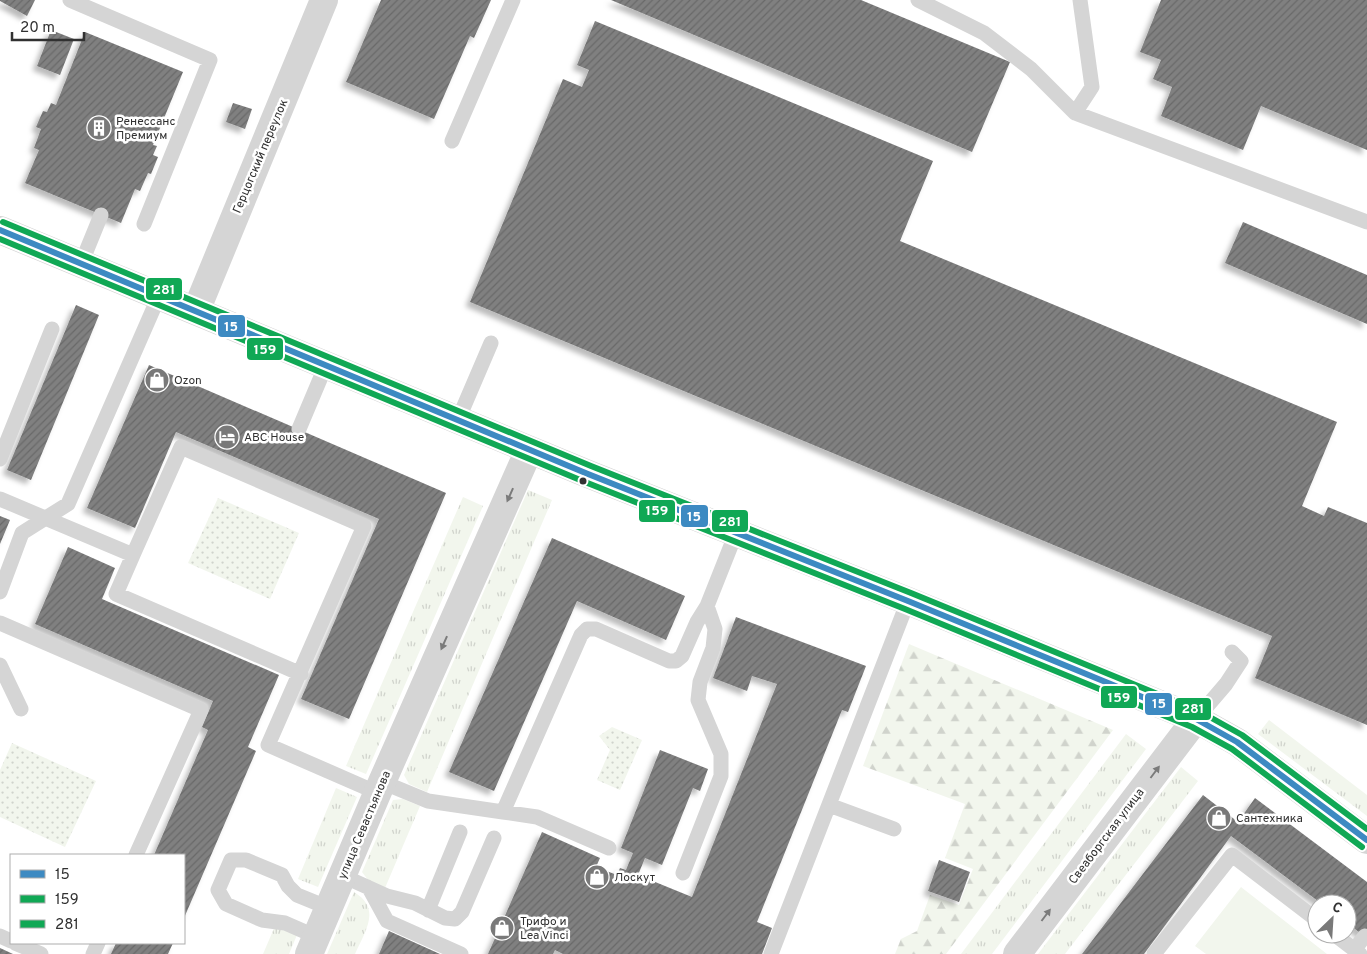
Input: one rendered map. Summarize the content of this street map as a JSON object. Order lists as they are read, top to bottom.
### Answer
{
  "streets": {
    "street": ["Герцогский переулок", "улица Севастьянова", "Свеаборгская улица"]
  },
  "one_way": ["улица Севастьянова", "Свеаборгская улица"],
  "places": {
    "building": ["Ренессанс Премиум"],
    "shop": [
      "Ozon",
      "Сантехника",
      "Лоскут",
      "Трифо и Lea Vinci"
    ],
    "hotel": ["ABC House"]
  },
  "lines": ["transit line 281", "transit line 15", "transit line 159"],
  "legend": ["15", "159", "281"],
  "scale_bar": "20 m",
  "north": "top right"
}
